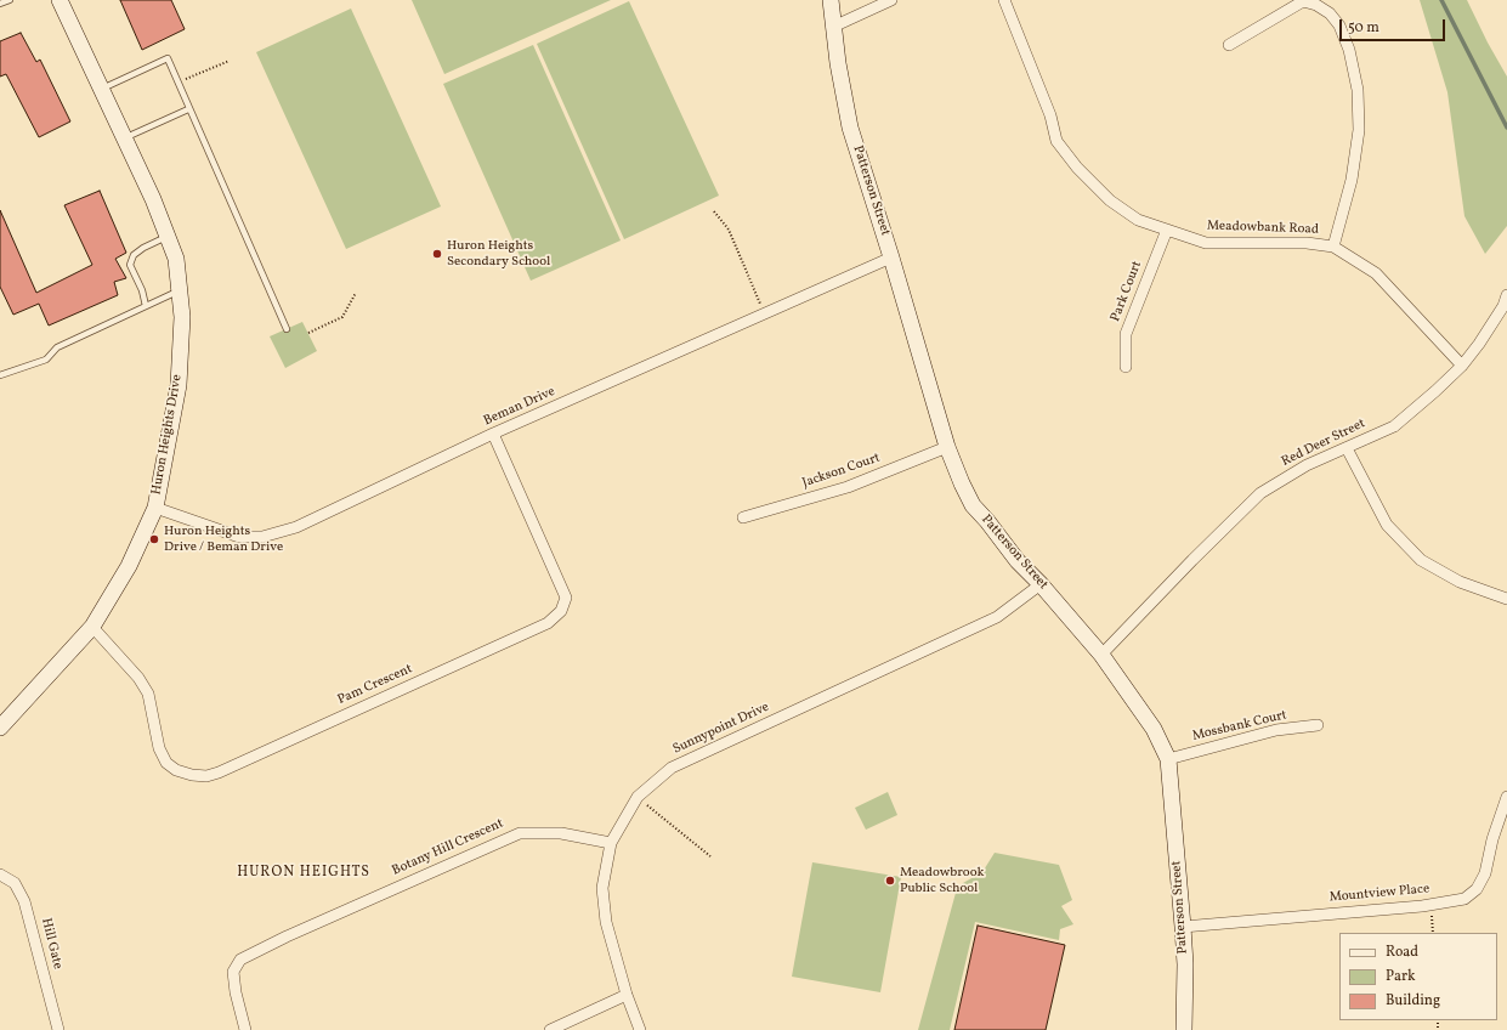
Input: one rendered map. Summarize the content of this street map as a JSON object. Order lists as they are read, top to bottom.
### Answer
{
  "streets": {
    "street": [
      "Patterson Street",
      "Meadowbank Road",
      "Park Court",
      "Beman Drive",
      "Huron Heights Drive",
      "Red Deer Street",
      "Jackson Court",
      "Pam Crescent",
      "Mossbank Court",
      "Sunnypoint Drive",
      "Botany Hill Crescent",
      "Mountview Place",
      "Hill Gate"
    ]
  },
  "crossings": [
    ["Patterson Street", "Beman Drive"],
    ["Patterson Street", "Red Deer Street"],
    ["Patterson Street", "Jackson Court"],
    ["Patterson Street", "Mossbank Court"],
    ["Patterson Street", "Sunnypoint Drive"],
    ["Patterson Street", "Mountview Place"],
    ["Meadowbank Road", "Park Court"],
    ["Meadowbank Road", "Red Deer Street"],
    ["Beman Drive", "Huron Heights Drive"],
    ["Beman Drive", "Pam Crescent"],
    ["Huron Heights Drive", "Pam Crescent"],
    ["Sunnypoint Drive", "Botany Hill Crescent"]
  ],
  "districts": ["HURON HEIGHTS"],
  "places": ["Huron Heights Secondary School", "Huron Heights Drive / Beman Drive", "Meadowbrook Public School"],
  "legend": ["Road", "Park", "Building"],
  "scale_bar": "50 m"
}
